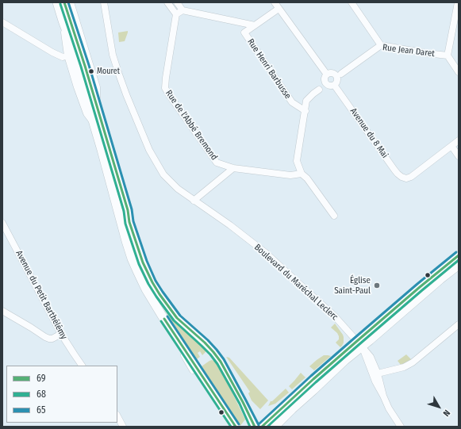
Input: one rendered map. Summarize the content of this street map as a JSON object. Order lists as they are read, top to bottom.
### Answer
{
  "streets": {
    "street": [
      "Rue Jean Daret",
      "Rue Henri Barbusse",
      "Rue de l'Abbé Bremond",
      "Avenue du 8 Mai",
      "Boulevard du Maréchal Leclerc",
      "Avenue du Petit Barthélémy"
    ]
  },
  "places": ["Mouret", "Église Saint-Paul"],
  "lines": ["transit line 69", "transit line 65", "transit line 68"],
  "legend": ["69", "68", "65"],
  "north": "bottom right"
}
